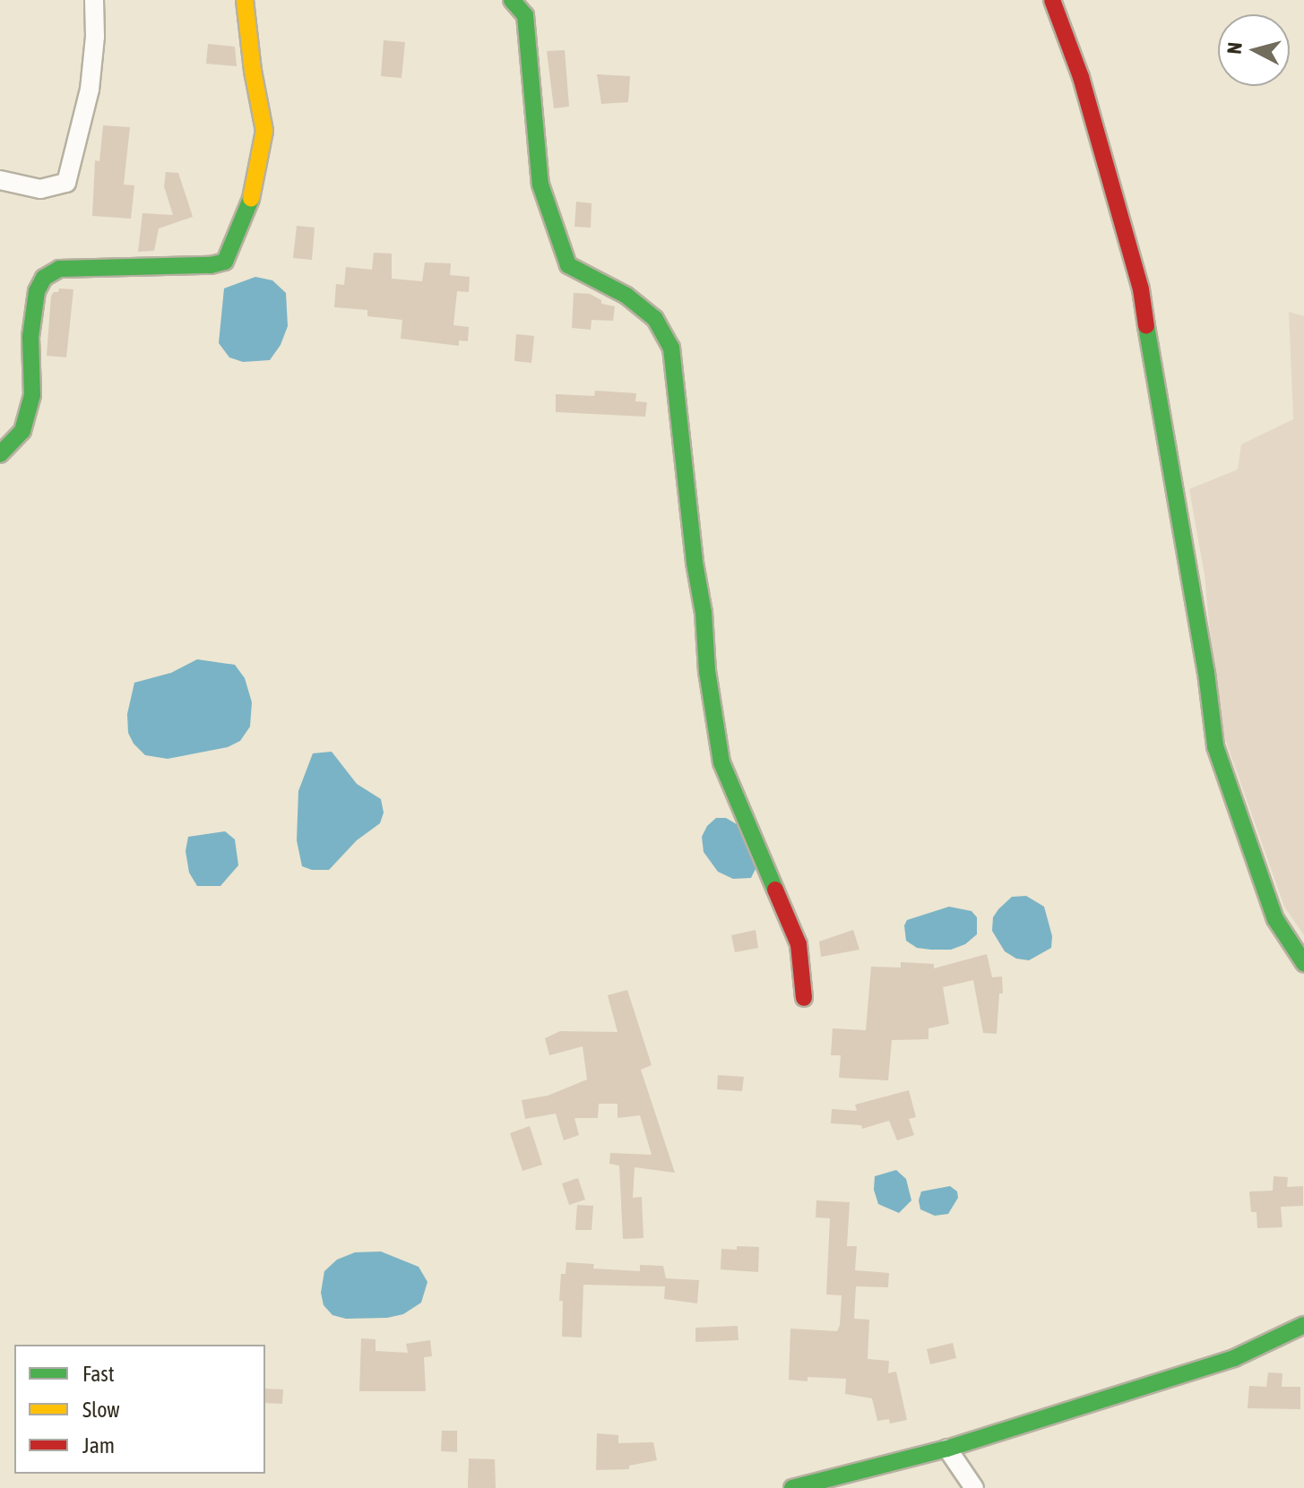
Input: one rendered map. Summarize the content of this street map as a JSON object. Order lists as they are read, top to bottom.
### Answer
{
  "legend": ["Fast", "Slow", "Jam"],
  "north": "left"
}
